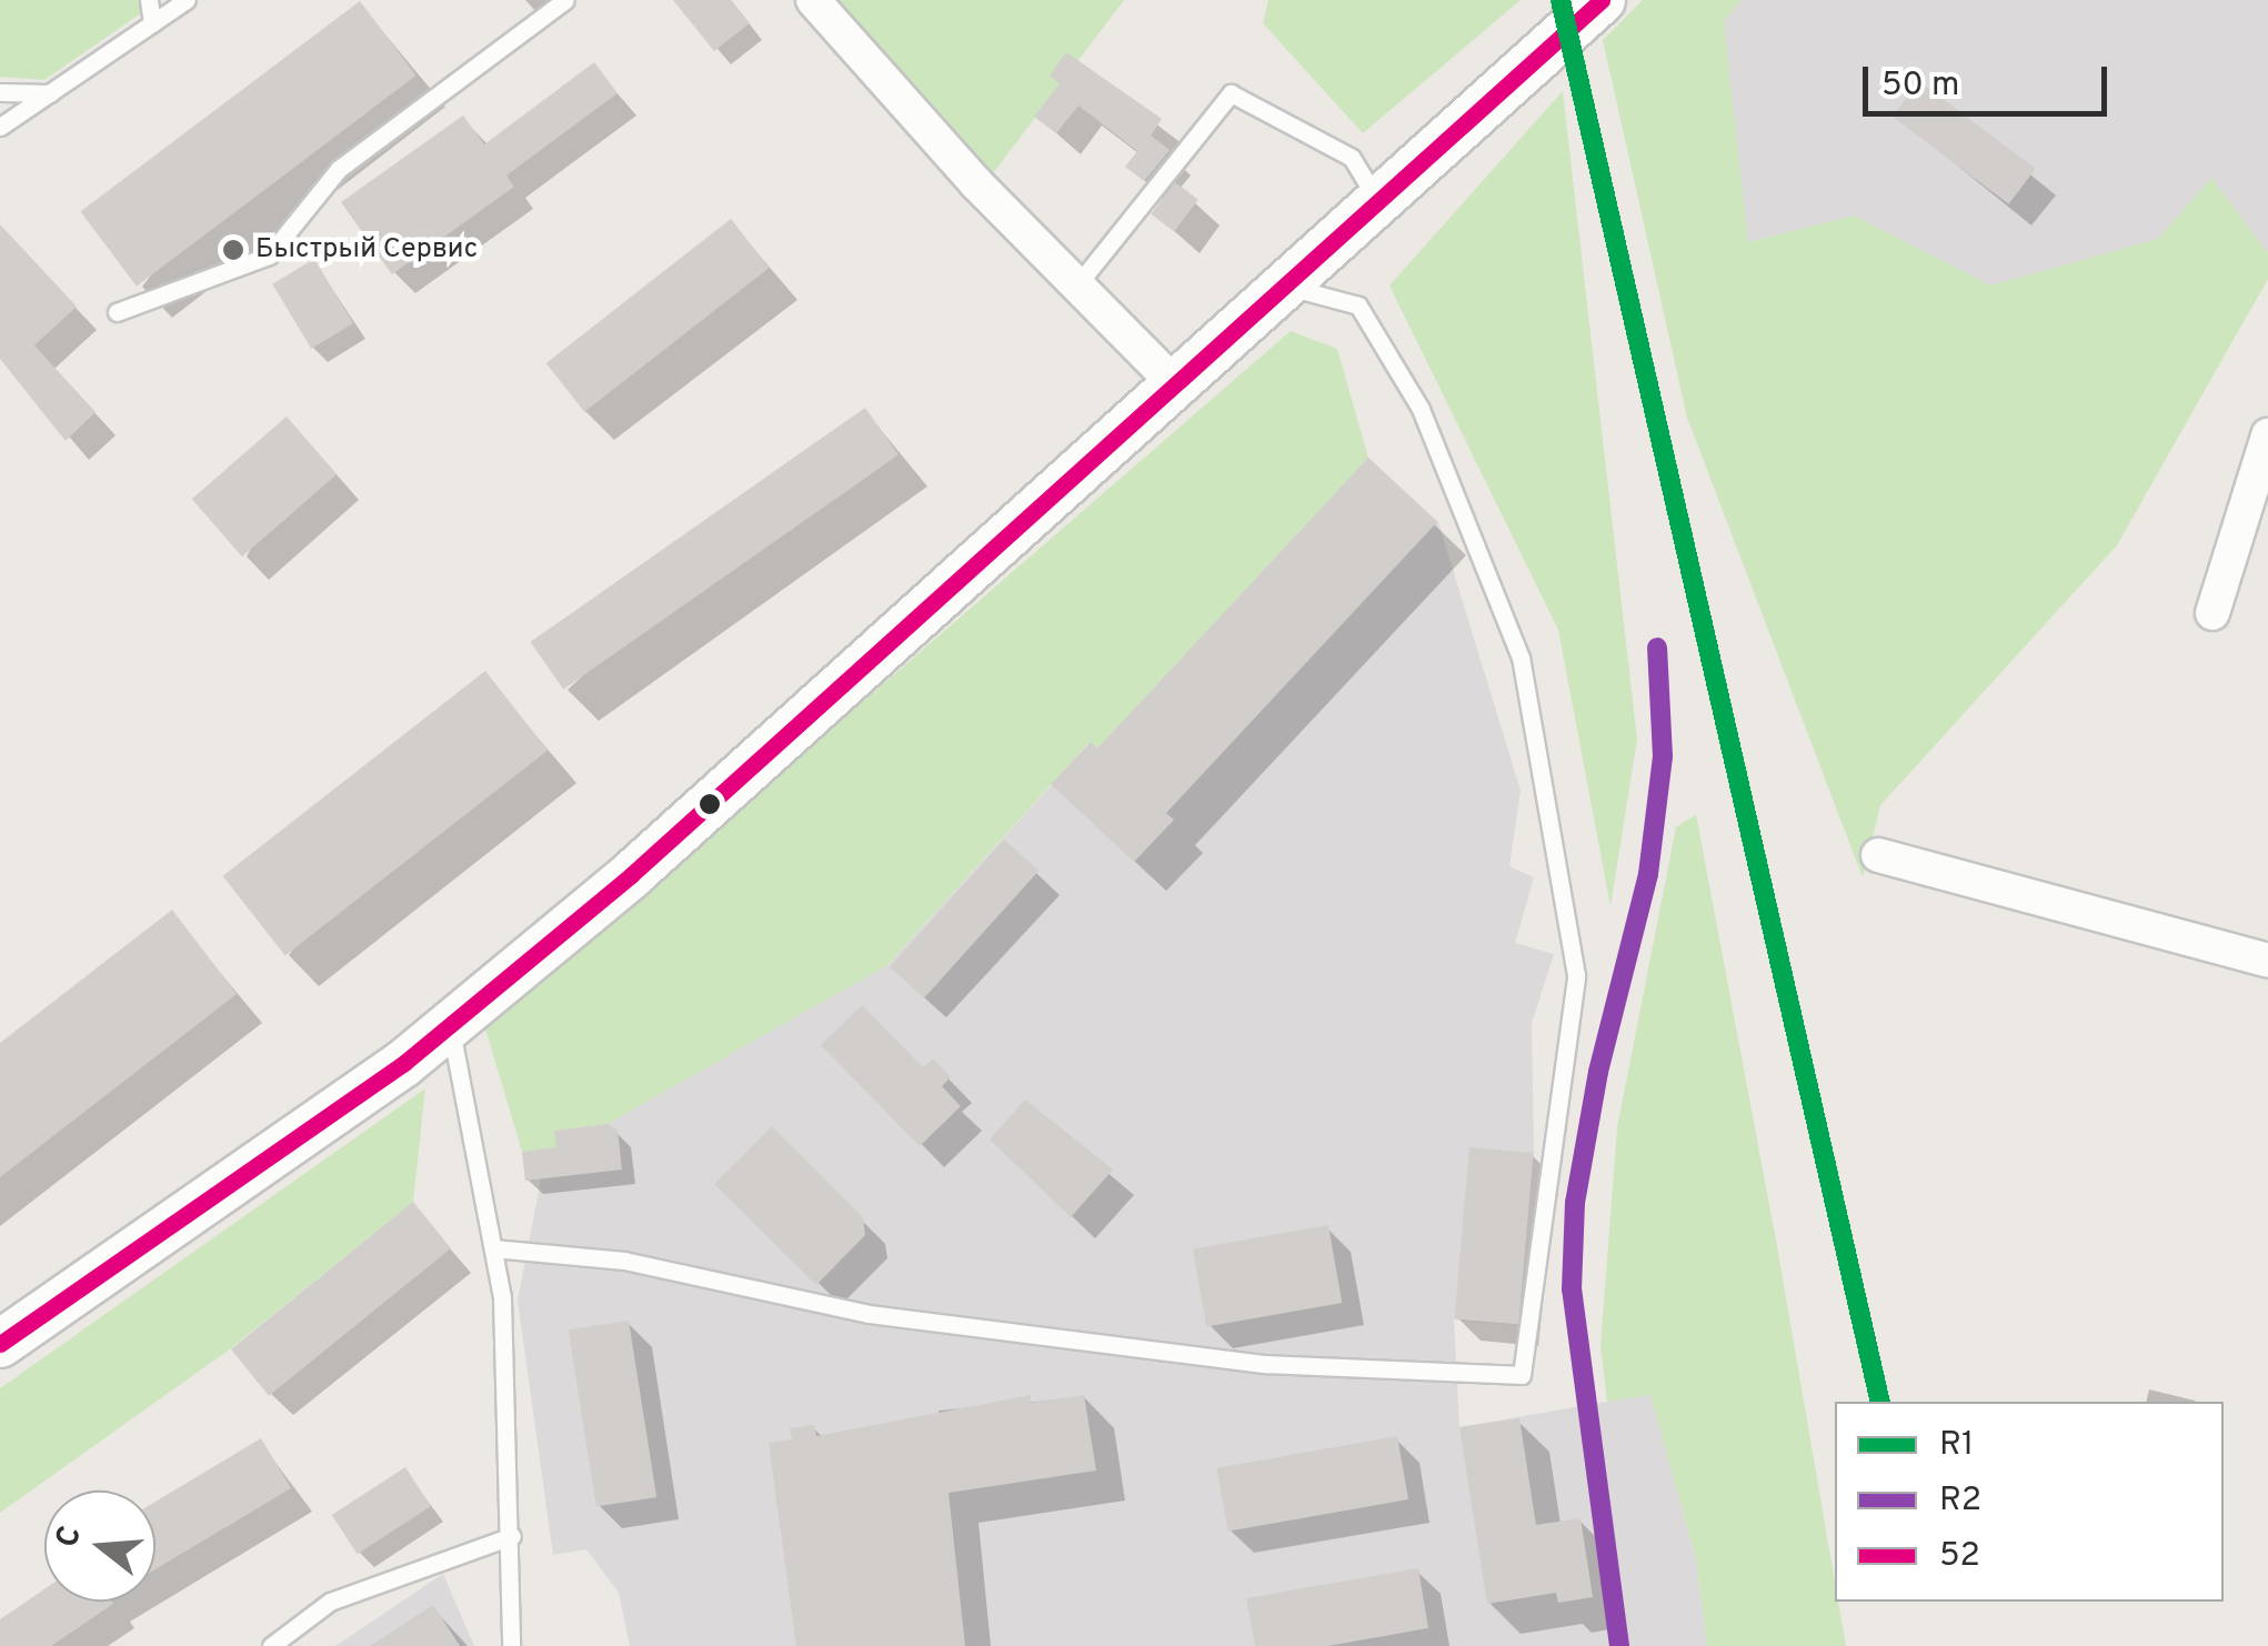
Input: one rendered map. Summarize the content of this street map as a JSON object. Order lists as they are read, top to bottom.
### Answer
{
  "places": ["Быстрый Сервис"],
  "lines": ["transit line R1", "transit line 52", "transit line R2"],
  "legend": ["R1", "R2", "52"],
  "scale_bar": "50 m",
  "north": "left"
}
